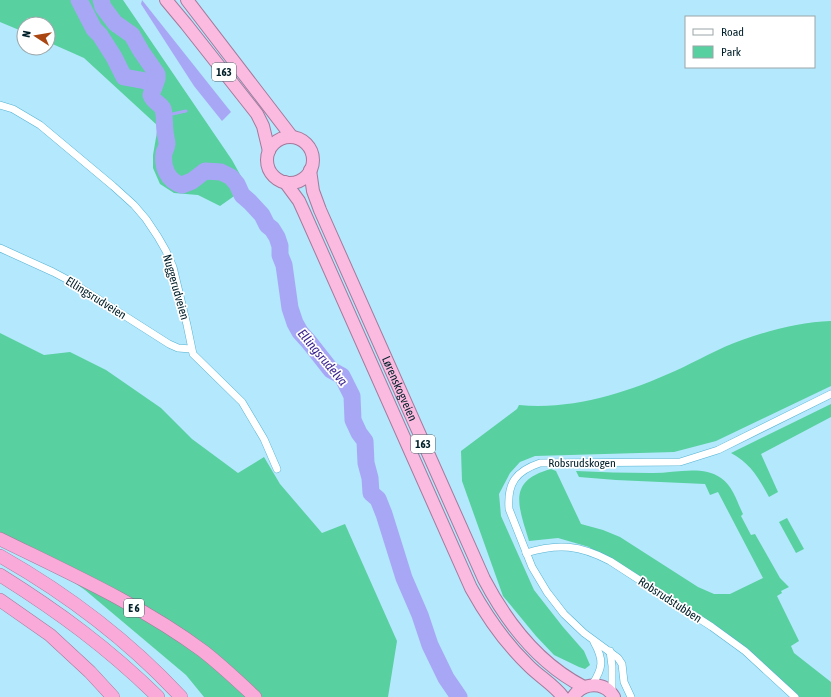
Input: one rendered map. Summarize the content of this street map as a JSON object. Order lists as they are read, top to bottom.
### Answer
{
  "streets": {
    "highway": ["163", "Lørenskogveien", "E 6"],
    "street": [
      "Nuggerudveien",
      "Ellingsrudveien",
      "Robsrudskogen",
      "Robsrudstubben"
    ]
  },
  "crossings": [
    ["163", "Lørenskogveien"],
    ["Nuggerudveien", "Ellingsrudveien"],
    ["Lørenskogveien", "Robsrudskogen"],
    ["Robsrudskogen", "Robsrudstubben"]
  ],
  "water": ["Ellingsrudelva"],
  "legend": ["Road", "Park"],
  "north": "left"
}
